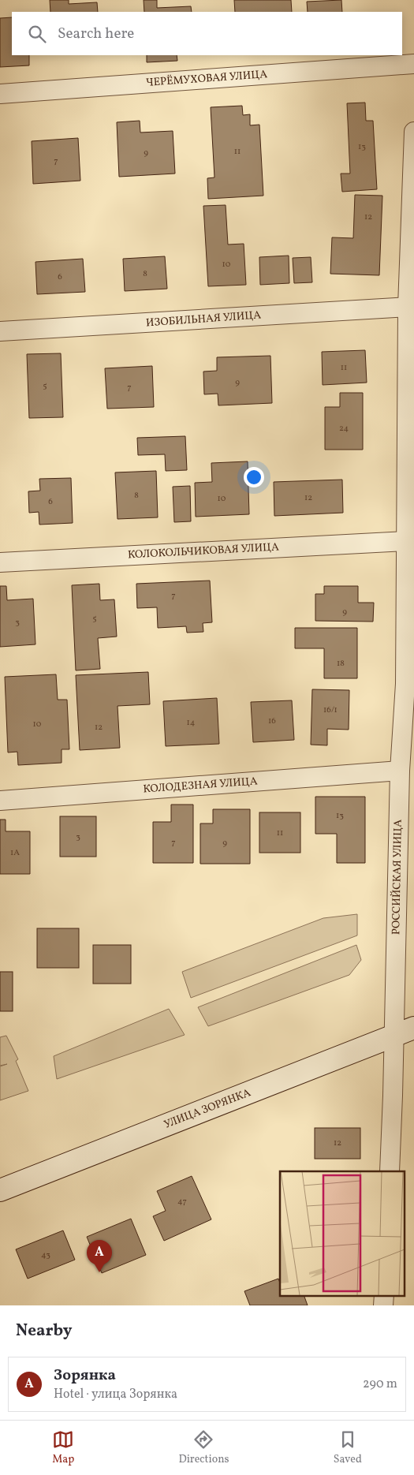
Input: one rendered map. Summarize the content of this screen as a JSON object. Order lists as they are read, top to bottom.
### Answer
{
  "streets": {
    "street": [
      "ЧЕРЁМУХОВАЯ УЛИЦА",
      "ИЗОБИЛЬНАЯ УЛИЦА",
      "КОЛОКОЛЬЧИКОВАЯ УЛИЦА",
      "КОЛОДЕЗНАЯ УЛИЦА",
      "РОССИЙСКАЯ УЛИЦА",
      "УЛИЦА ЗОРЯНКА"
    ]
  },
  "crossings": [
    ["ИЗОБИЛЬНАЯ УЛИЦА", "РОССИЙСКАЯ УЛИЦА"],
    ["КОЛОКОЛЬЧИКОВАЯ УЛИЦА", "РОССИЙСКАЯ УЛИЦА"],
    ["КОЛОДЕЗНАЯ УЛИЦА", "РОССИЙСКАЯ УЛИЦА"],
    ["РОССИЙСКАЯ УЛИЦА", "УЛИЦА ЗОРЯНКА"]
  ],
  "house_numbers": [
    "13",
    "11",
    "9",
    "7",
    "12",
    "10",
    "8",
    "6",
    "11",
    "9",
    "5",
    "7",
    "24",
    "8",
    "12",
    "10",
    "6",
    "7",
    "9",
    "5",
    "3",
    "18",
    "16/1",
    "16",
    "14",
    "10",
    "12",
    "13",
    "11",
    "3",
    "7",
    "9",
    "1А",
    "12",
    "47",
    "43"
  ],
  "page": {
    "search": "Search here",
    "pins": "A",
    "heading": "Nearby",
    "list": [
      {
        "mark": "A",
        "name": "Зорянка",
        "note": "Hotel · улица Зорянка",
        "value": "290 m"
      }
    ],
    "nav": ["Map", "Directions", "Saved"]
  }
}
